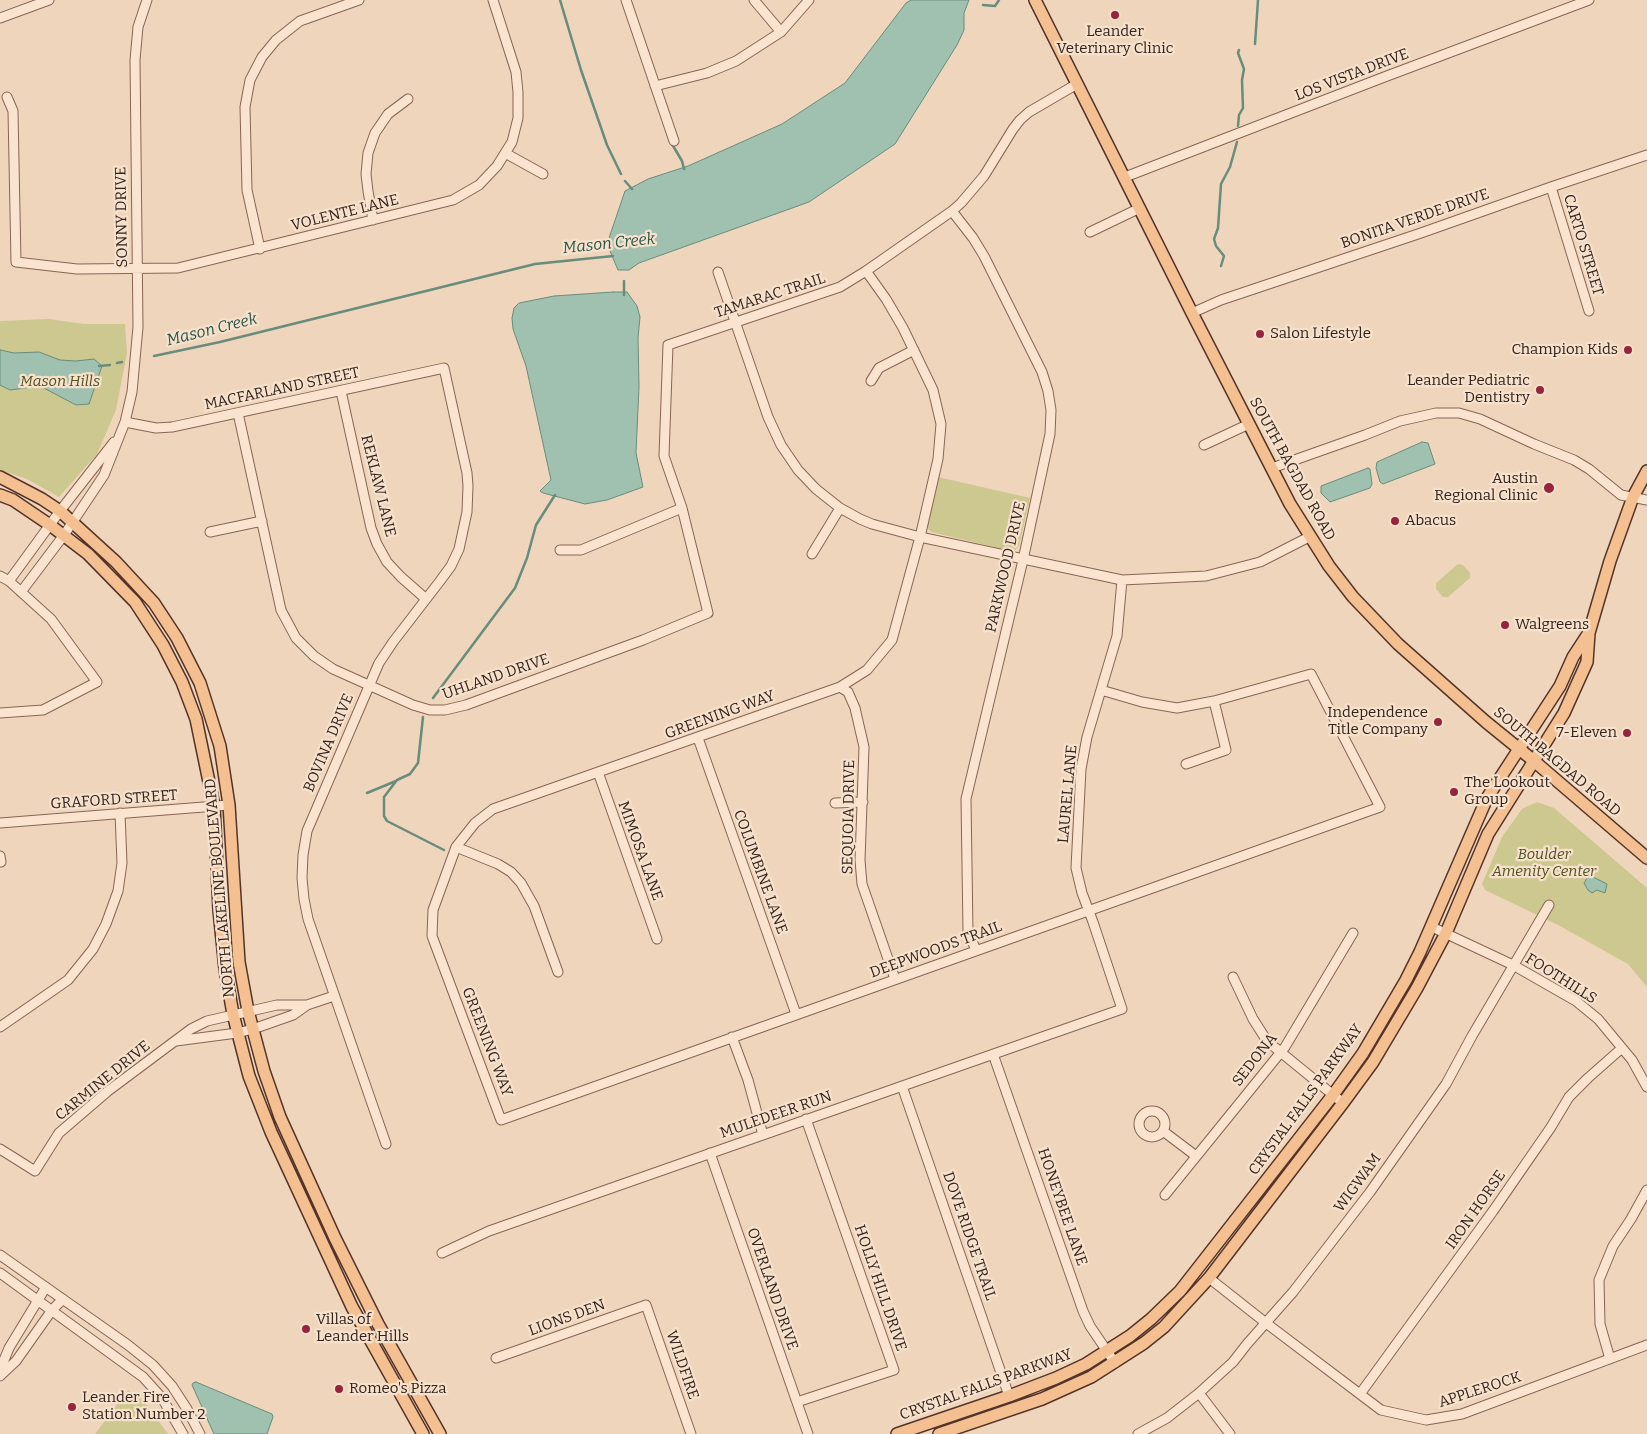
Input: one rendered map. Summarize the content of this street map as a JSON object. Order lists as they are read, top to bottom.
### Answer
{
  "streets": {
    "main road": ["SOUTH BAGDAD ROAD", "NORTH LAKELINE BOULEVARD", "CRYSTAL FALLS PARKWAY"],
    "street": [
      "LOS VISTA DRIVE",
      "VOLENTE LANE",
      "SONNY DRIVE",
      "BONITA VERDE DRIVE",
      "CARTO STREET",
      "TAMARAC TRAIL",
      "MACFARLAND STREET",
      "REKLAW LANE",
      "PARKWOOD DRIVE",
      "UHLAND DRIVE",
      "GREENING WAY",
      "BOVINA DRIVE",
      "LAUREL LANE",
      "GRAFORD STREET",
      "SEQUOIA DRIVE",
      "MIMOSA LANE",
      "COLUMBINE LANE",
      "DEEPWOODS TRAIL",
      "FOOTHILLS",
      "SEDONA",
      "CARMINE DRIVE",
      "MULEDEER RUN",
      "WIGWAM",
      "HONEYBEE LANE",
      "IRON HORSE",
      "DOVE RIDGE TRAIL",
      "HOLLY HILL DRIVE",
      "OVERLAND DRIVE",
      "LIONS DEN",
      "WILDFIRE",
      "APPLEROCK"
    ]
  },
  "crossings": [
    ["LOS VISTA DRIVE", "SOUTH BAGDAD ROAD"],
    ["VOLENTE LANE", "SONNY DRIVE"],
    ["SONNY DRIVE", "MACFARLAND STREET"],
    ["SONNY DRIVE", "NORTH LAKELINE BOULEVARD"],
    ["BONITA VERDE DRIVE", "CARTO STREET"],
    ["BONITA VERDE DRIVE", "SOUTH BAGDAD ROAD"],
    ["TAMARAC TRAIL", "SOUTH BAGDAD ROAD"],
    ["TAMARAC TRAIL", "PARKWOOD DRIVE"],
    ["TAMARAC TRAIL", "UHLAND DRIVE"],
    ["TAMARAC TRAIL", "GREENING WAY"],
    ["MACFARLAND STREET", "REKLAW LANE"],
    ["MACFARLAND STREET", "UHLAND DRIVE"],
    ["MACFARLAND STREET", "BOVINA DRIVE"],
    ["SOUTH BAGDAD ROAD", "CRYSTAL FALLS PARKWAY"],
    ["REKLAW LANE", "BOVINA DRIVE"],
    ["PARKWOOD DRIVE", "DEEPWOODS TRAIL"],
    ["UHLAND DRIVE", "BOVINA DRIVE"],
    ["GREENING WAY", "SEQUOIA DRIVE"],
    ["GREENING WAY", "MIMOSA LANE"],
    ["GREENING WAY", "COLUMBINE LANE"],
    ["GREENING WAY", "DEEPWOODS TRAIL"],
    ["BOVINA DRIVE", "CARMINE DRIVE"],
    ["LAUREL LANE", "DEEPWOODS TRAIL"],
    ["LAUREL LANE", "MULEDEER RUN"],
    ["GRAFORD STREET", "NORTH LAKELINE BOULEVARD"],
    ["SEQUOIA DRIVE", "DEEPWOODS TRAIL"],
    ["COLUMBINE LANE", "DEEPWOODS TRAIL"],
    ["NORTH LAKELINE BOULEVARD", "CARMINE DRIVE"],
    ["FOOTHILLS", "CRYSTAL FALLS PARKWAY"],
    ["FOOTHILLS", "WIGWAM"],
    ["FOOTHILLS", "IRON HORSE"],
    ["CRYSTAL FALLS PARKWAY", "HONEYBEE LANE"],
    ["CRYSTAL FALLS PARKWAY", "DOVE RIDGE TRAIL"],
    ["CRYSTAL FALLS PARKWAY", "APPLEROCK"],
    ["MULEDEER RUN", "HONEYBEE LANE"],
    ["MULEDEER RUN", "DOVE RIDGE TRAIL"],
    ["MULEDEER RUN", "HOLLY HILL DRIVE"],
    ["MULEDEER RUN", "OVERLAND DRIVE"],
    ["WIGWAM", "APPLEROCK"],
    ["IRON HORSE", "APPLEROCK"],
    ["HOLLY HILL DRIVE", "OVERLAND DRIVE"],
    ["LIONS DEN", "WILDFIRE"]
  ],
  "water": ["Mason Creek"],
  "parks": ["Mason Hills", "Boulder Amenity Center"],
  "places": [
    "Leander Veterinary Clinic",
    "Salon Lifestyle",
    "Champion Kids",
    "Leander Pediatric Dentistry",
    "Austin Regional Clinic",
    "Abacus",
    "Walgreens",
    "Independence Title Company",
    "7-Eleven",
    "The Lookout Group",
    "Villas of Leander Hills",
    "Romeo's Pizza",
    "Leander Fire Station Number 2"
  ]
}
